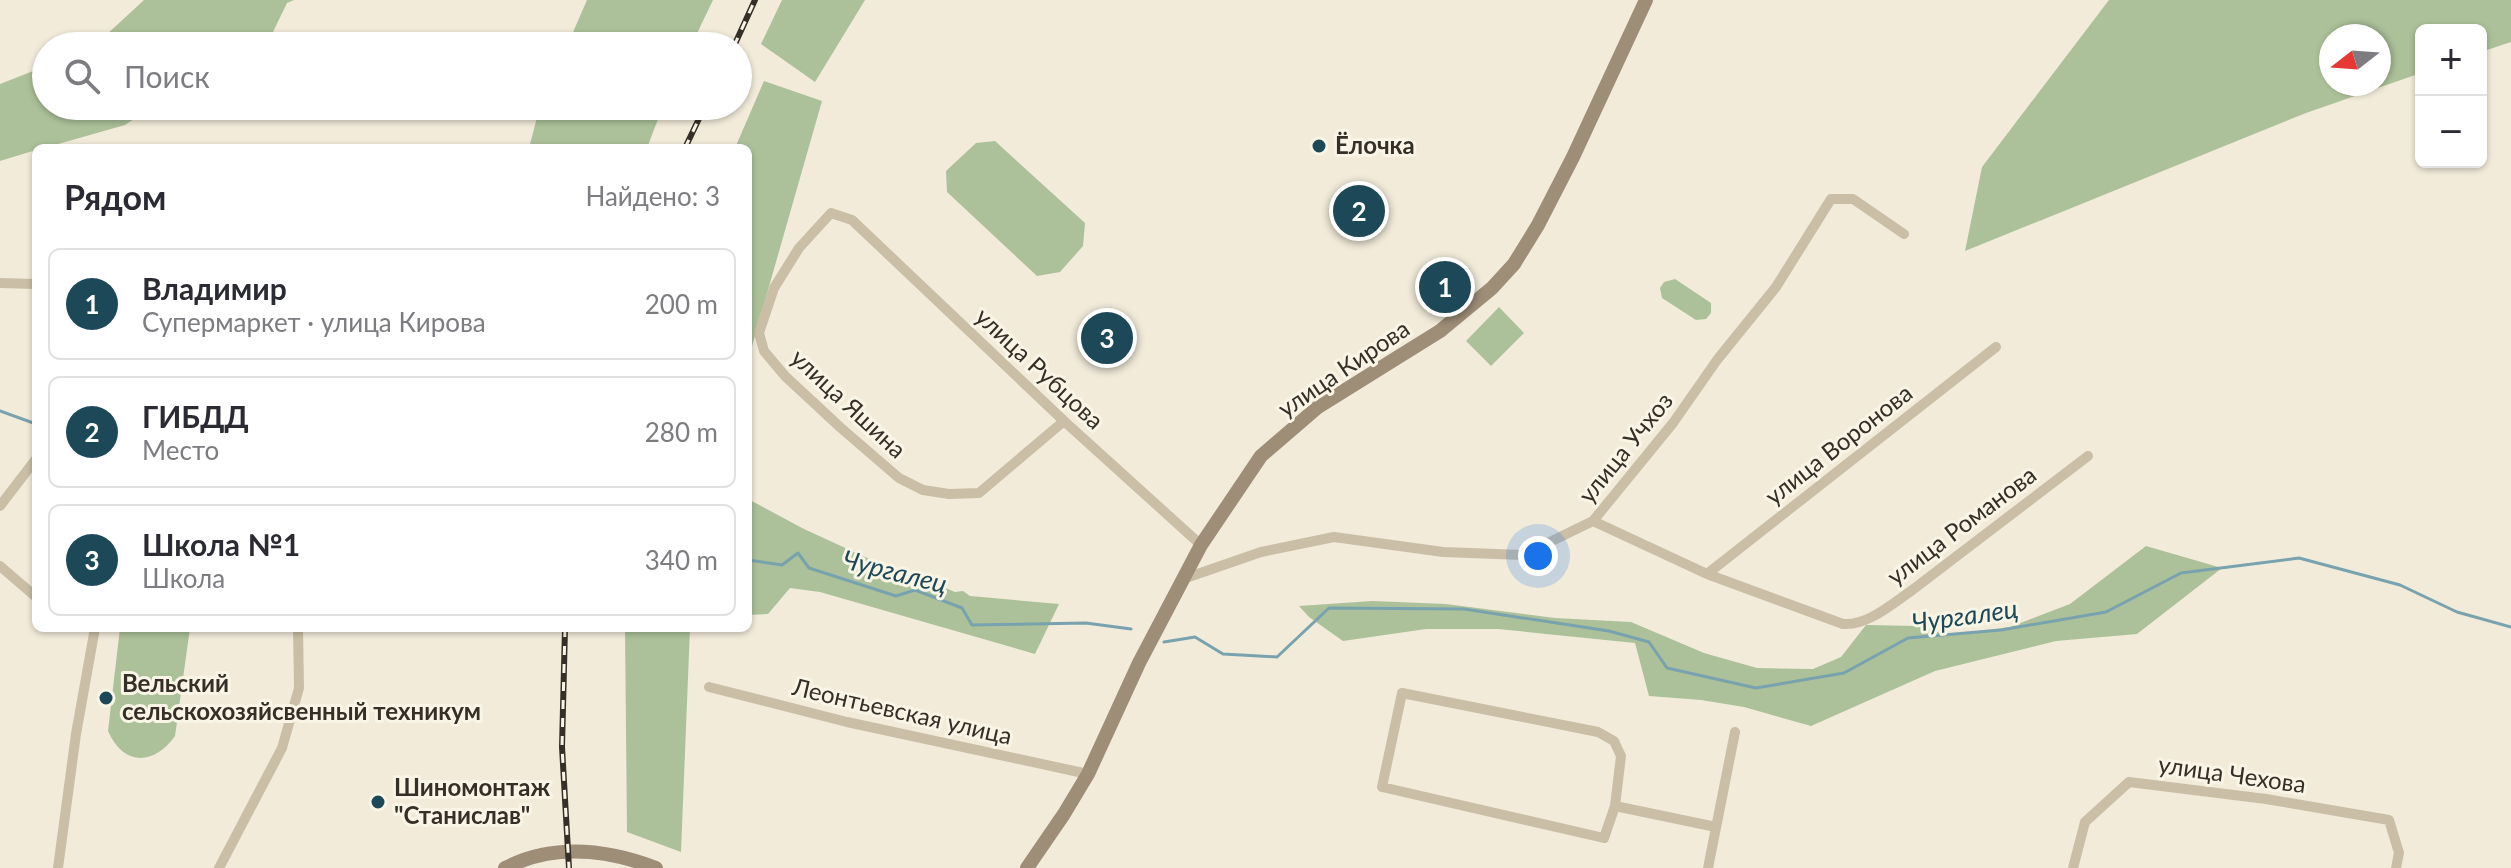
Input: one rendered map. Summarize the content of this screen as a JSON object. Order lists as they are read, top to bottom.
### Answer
{
  "streets": {
    "main road": ["улица Кирова"],
    "street": [
      "улица Рубцова",
      "улица Яшина",
      "улица Воронова",
      "улица Учхоз",
      "улица Романова",
      "Леонтьевская улица",
      "улица Чехова"
    ]
  },
  "crossings": [
    ["улица Рубцова", "улица Кирова"],
    ["улица Рубцова", "улица Яшина"],
    ["улица Кирова", "улица Учхоз"],
    ["улица Кирова", "Леонтьевская улица"],
    ["улица Воронова", "улица Романова"]
  ],
  "water": ["Чургалец"],
  "places": ["Ёлочка", "Вельский сельскохозяйсвенный техникум", "Шиномонтаж \"Станислав\""],
  "north": "left",
  "page": {
    "map_buttons": ["+", "−"],
    "search": "Поиск",
    "heading": ["Рядом", "Найдено: 3"],
    "pins": ["2", "1", "3"],
    "list": [
      {
        "mark": "1",
        "name": "Владимир",
        "note": "Супермаркет · улица Кирова",
        "value": "200 m"
      },
      {
        "mark": "2",
        "name": "ГИБДД",
        "note": "Место",
        "value": "280 m"
      },
      {
        "mark": "3",
        "name": "Школа №1",
        "note": "Школа",
        "value": "340 m"
      }
    ]
  }
}
